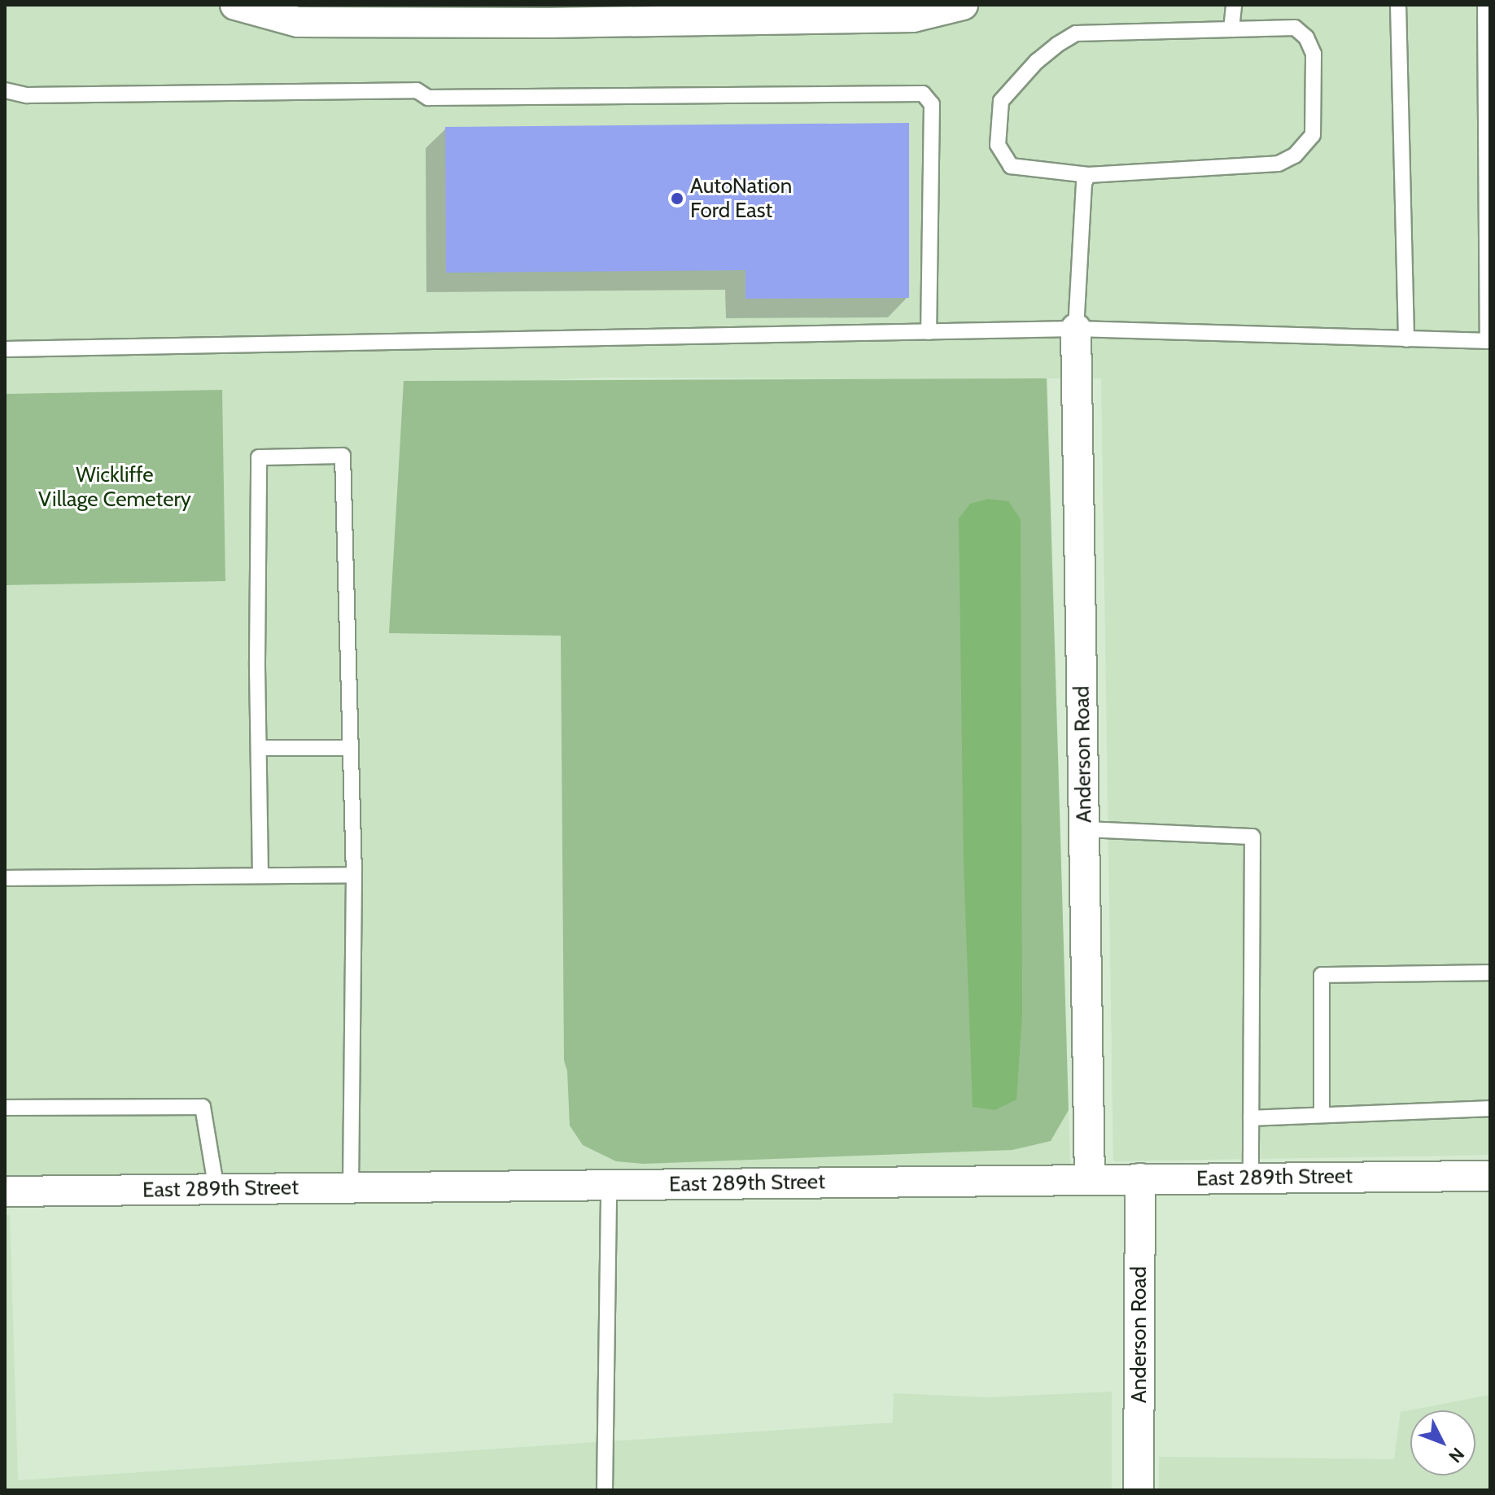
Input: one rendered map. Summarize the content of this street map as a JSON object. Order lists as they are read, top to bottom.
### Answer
{
  "streets": {
    "street": ["Anderson Road", "East 289th Street"]
  },
  "crossings": [
    ["Anderson Road", "East 289th Street"]
  ],
  "parks": ["Wickliffe Village Cemetery"],
  "places": ["AutoNation Ford East"],
  "north": "bottom right"
}
